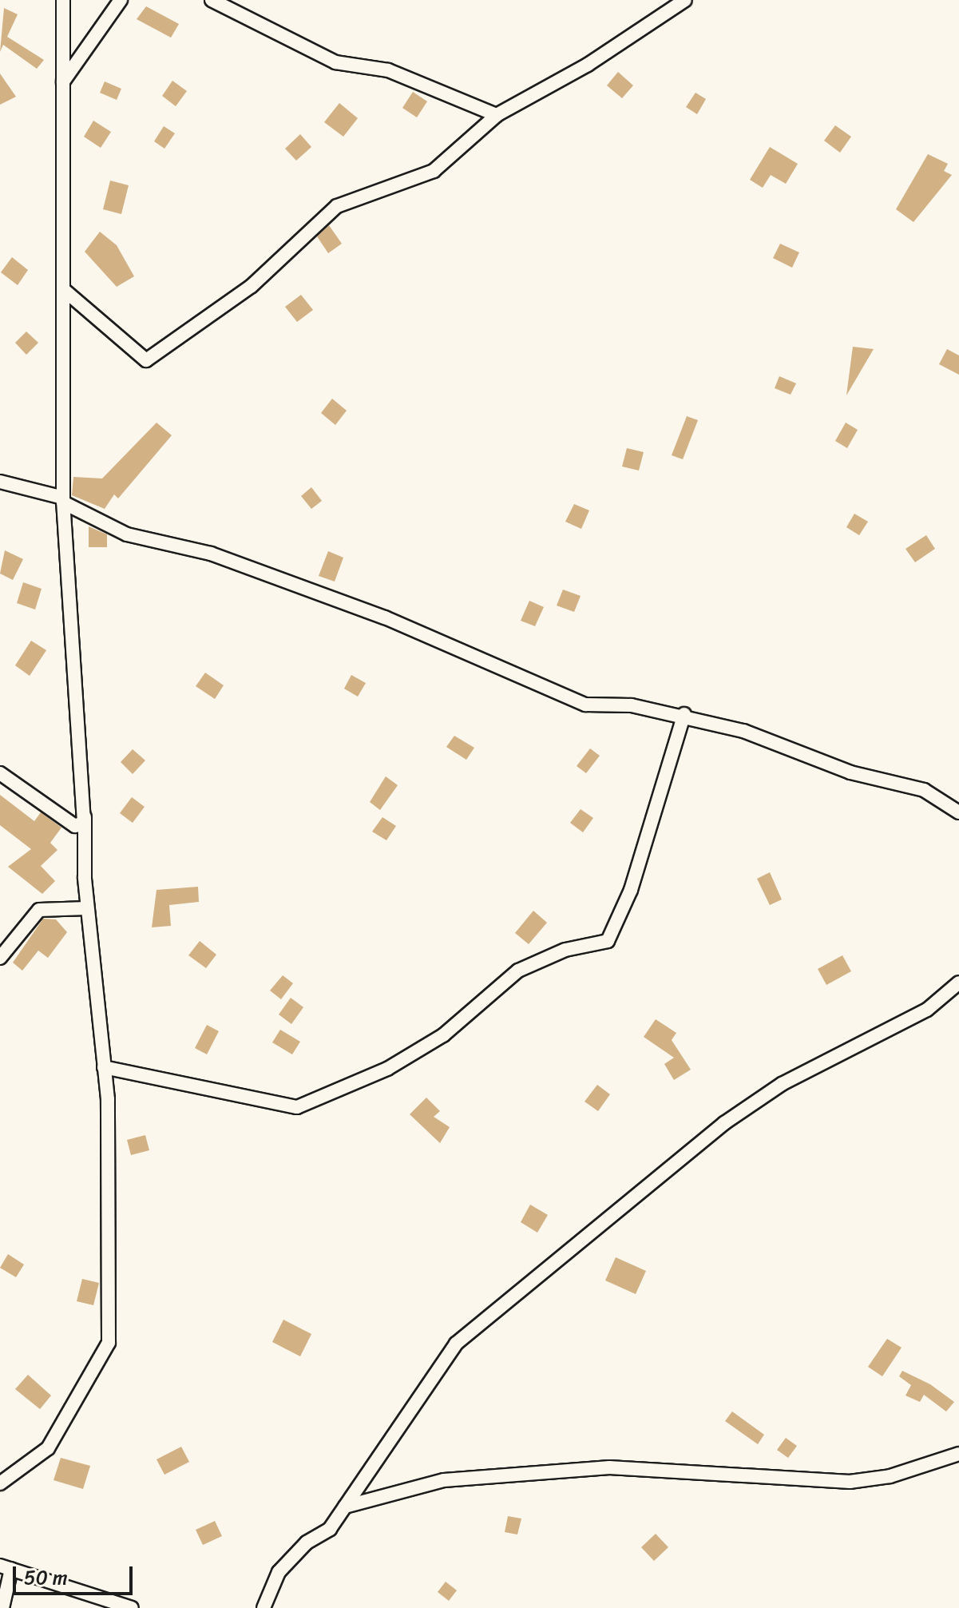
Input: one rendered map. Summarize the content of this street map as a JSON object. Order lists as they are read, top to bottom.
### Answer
{
  "scale_bar": "50 m"
}
